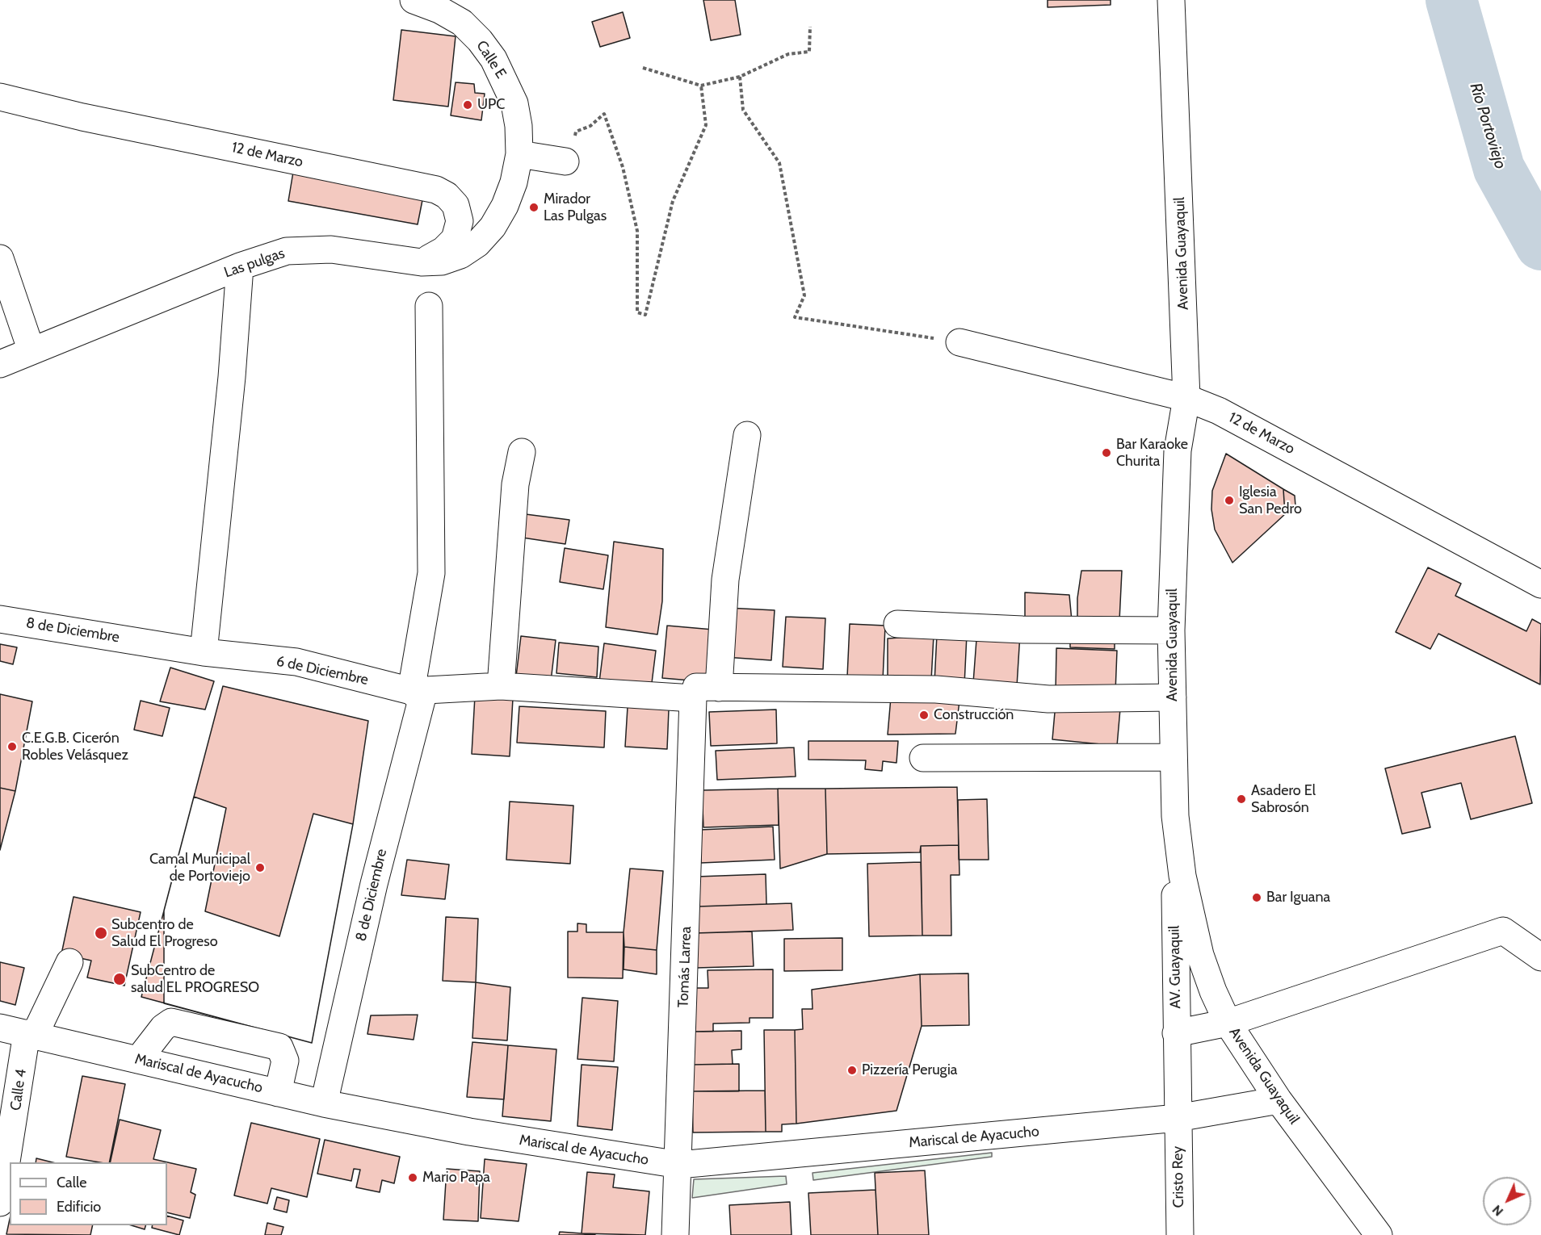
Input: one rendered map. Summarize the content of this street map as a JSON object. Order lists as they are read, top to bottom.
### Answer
{
  "streets": {
    "street": [
      "Calle E",
      "12 de Marzo",
      "Avenida Guayaquil",
      "Las pulgas",
      "8 de Diciembre",
      "6 de Diciembre",
      "Tomás Larrea",
      "AV. Guayaquil",
      "Mariscal de Ayacucho",
      "Calle 4",
      "Cristo Rey"
    ]
  },
  "crossings": [
    ["Calle E", "Las pulgas"],
    ["12 de Marzo", "Avenida Guayaquil"],
    ["12 de Marzo", "Las pulgas"],
    ["Avenida Guayaquil", "AV. Guayaquil"],
    ["Avenida Guayaquil", "Mariscal de Ayacucho"],
    ["8 de Diciembre", "6 de Diciembre"],
    ["8 de Diciembre", "Mariscal de Ayacucho"],
    ["6 de Diciembre", "Tomás Larrea"],
    ["Tomás Larrea", "Mariscal de Ayacucho"],
    ["AV. Guayaquil", "Mariscal de Ayacucho"],
    ["AV. Guayaquil", "Cristo Rey"],
    ["Mariscal de Ayacucho", "Calle 4"],
    ["Mariscal de Ayacucho", "Cristo Rey"]
  ],
  "water": ["Río Portoviejo"],
  "places": [
    "UPC",
    "Mirador Las Pulgas",
    "Bar Karaoke Churita",
    "Iglesia San Pedro",
    "Construcción",
    "C.E.G.B. Cicerón Robles Velásquez",
    "Asadero El Sabrosón",
    "Camal Municipal de Portoviejo",
    "Bar Iguana",
    "Subcentro de Salud El Progreso",
    "SubCentro de salud EL PROGRESO",
    "Pizzería Perugia",
    "Mario Papa"
  ],
  "legend": ["Calle", "Edificio"],
  "north": "bottom left"
}
